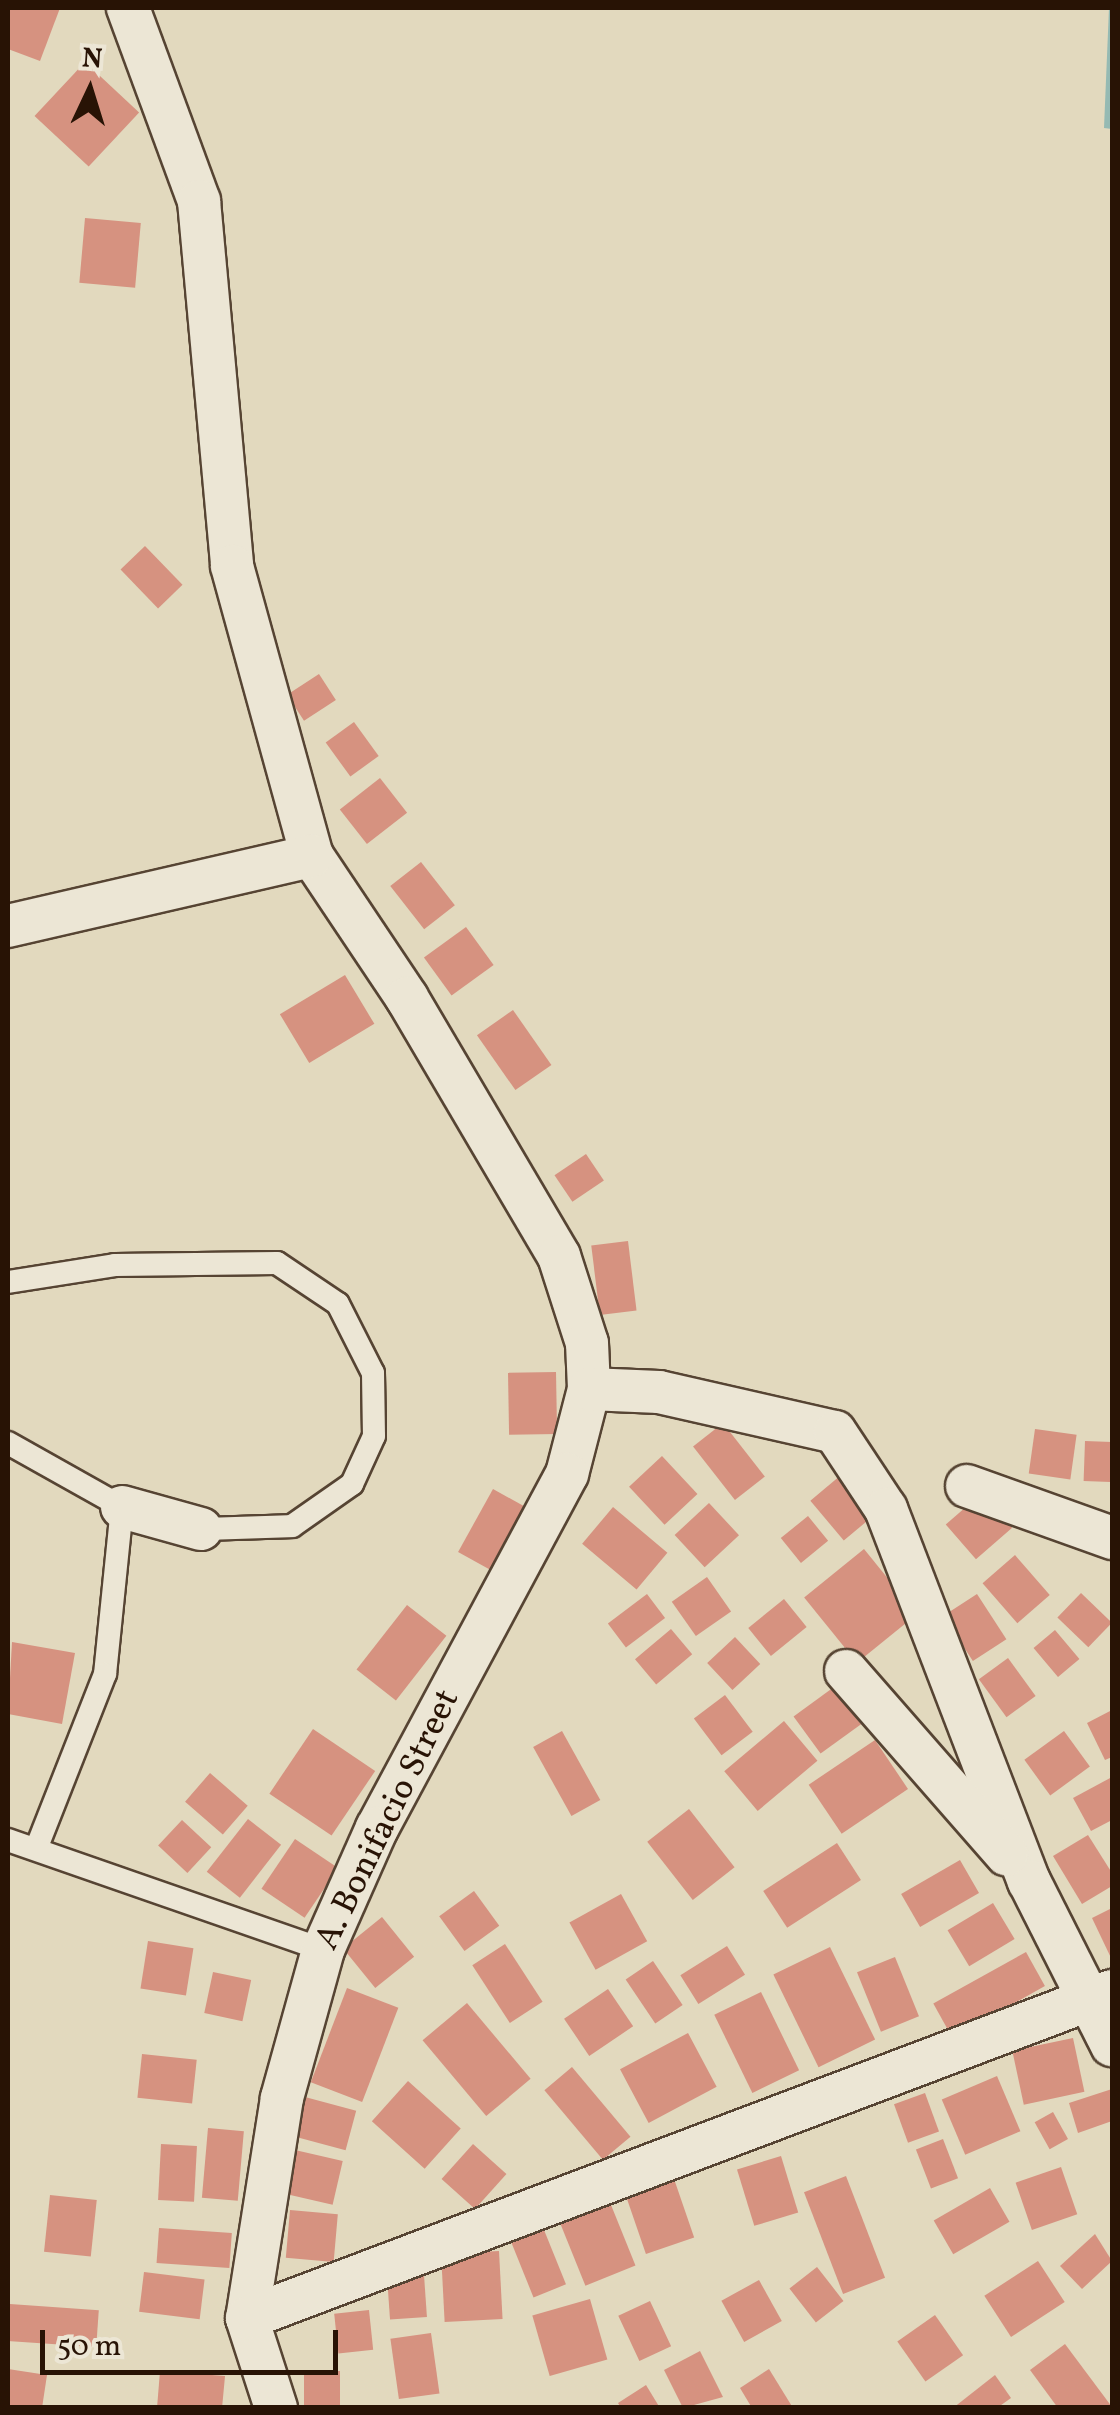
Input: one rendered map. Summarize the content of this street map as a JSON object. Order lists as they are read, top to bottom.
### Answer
{
  "streets": {
    "street": ["A. Bonifacio Street"]
  },
  "scale_bar": "50 m",
  "north": "top"
}
